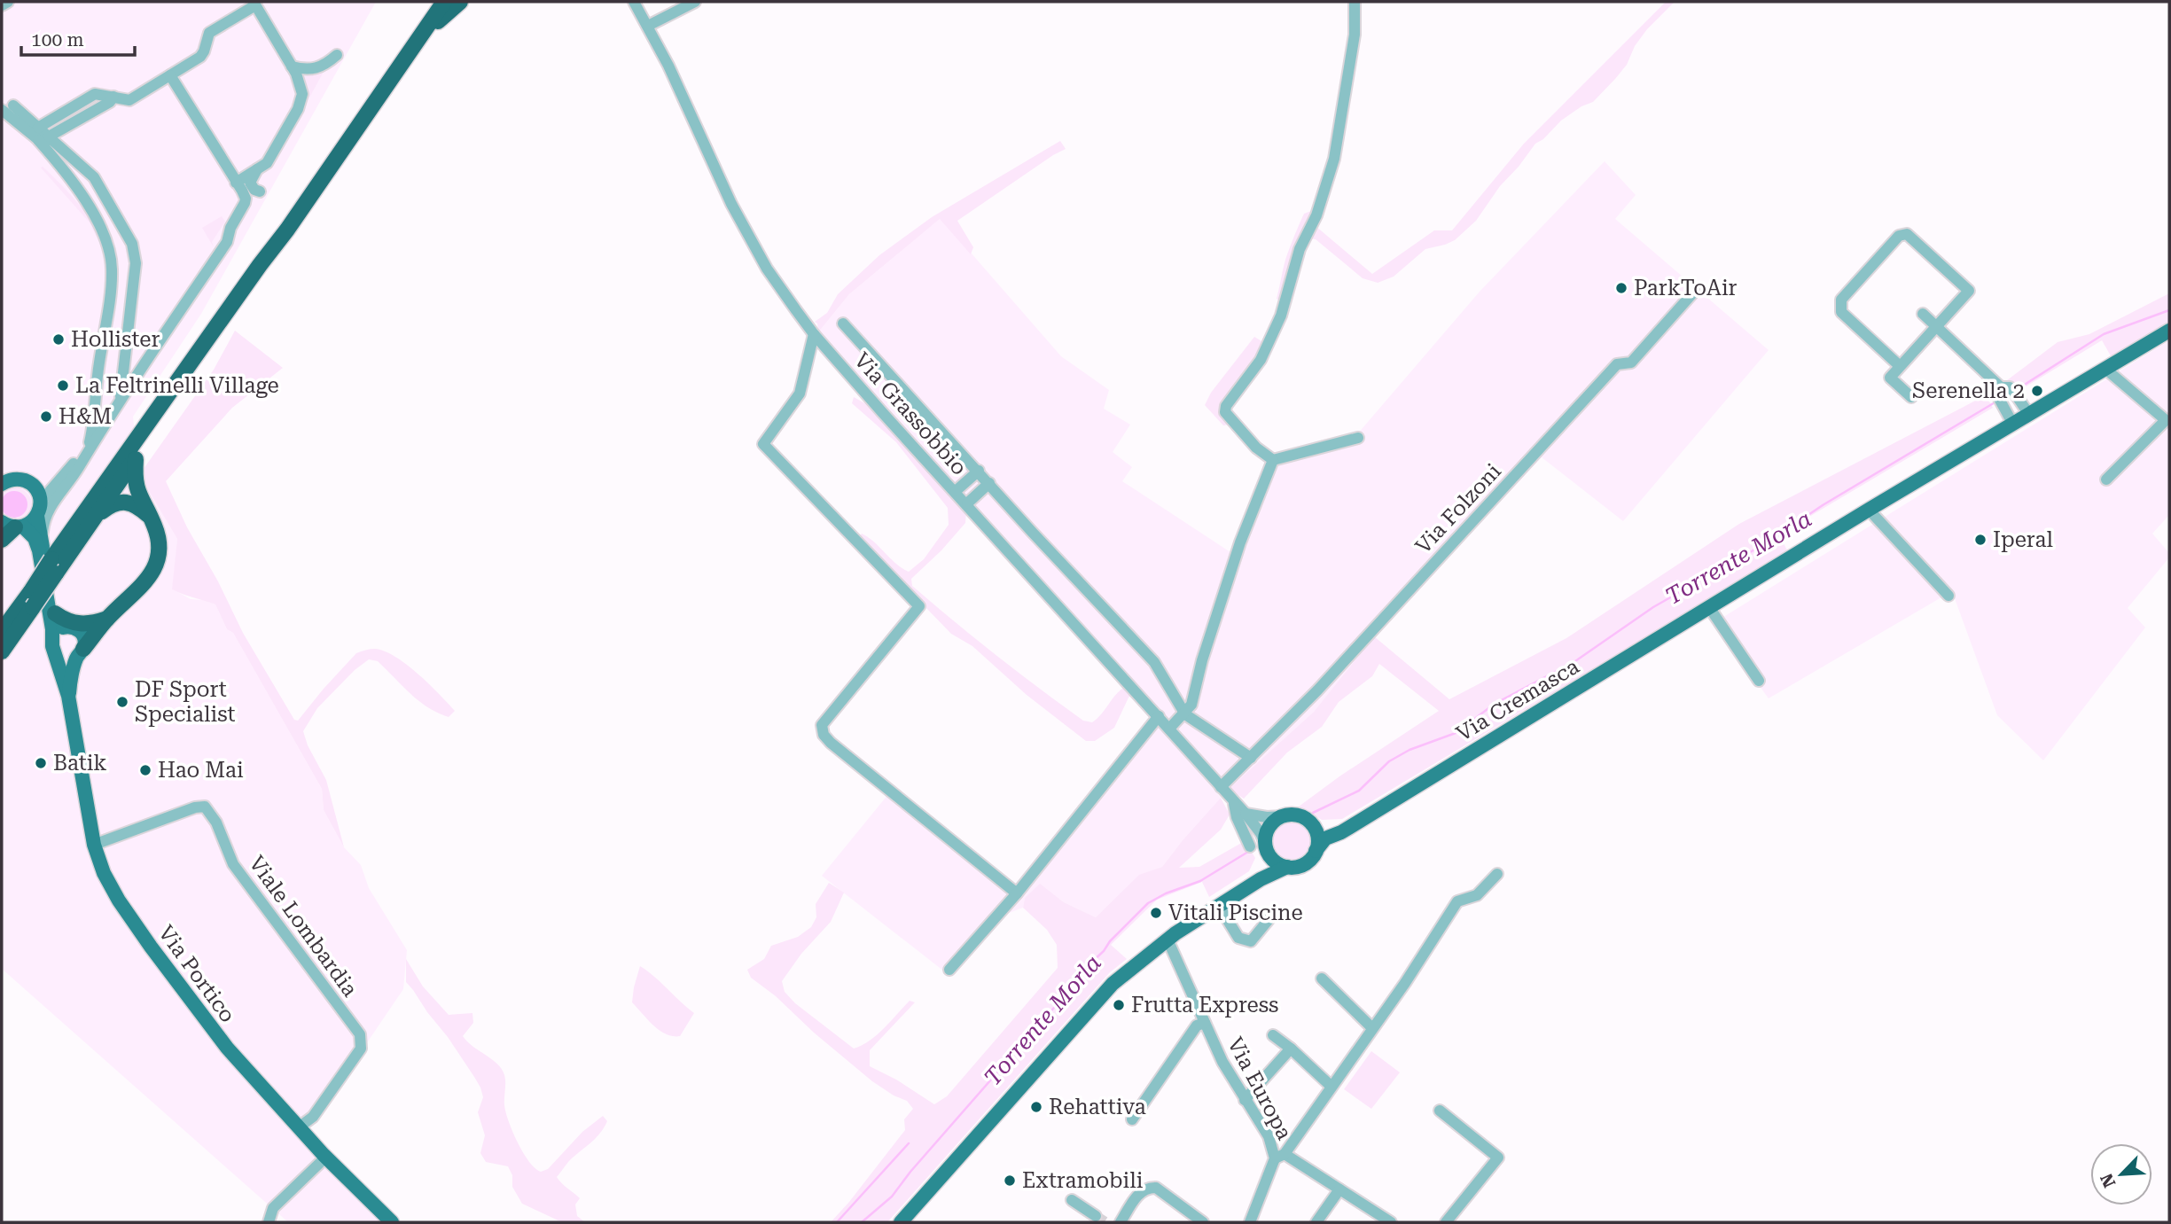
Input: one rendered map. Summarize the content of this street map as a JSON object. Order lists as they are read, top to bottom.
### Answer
{
  "streets": {
    "main road": ["Via Cremasca", "Via Portico"],
    "street": [
      "Via Grassobbio",
      "Via Folzoni",
      "Viale Lombardia",
      "Via Europa"
    ]
  },
  "crossings": [
    ["Via Grassobbio", "Via Folzoni"],
    ["Via Grassobbio", "Via Cremasca"],
    ["Viale Lombardia", "Via Portico"]
  ],
  "water": ["Torrente Morla"],
  "places": [
    "ParkToAir",
    "Hollister",
    "La Feltrinelli Village",
    "Serenella 2",
    "H&M",
    "Iperal",
    "DF Sport Specialist",
    "Batik",
    "Hao Mai",
    "Vitali Piscine",
    "Frutta Express",
    "Rehattiva",
    "Extramobili"
  ],
  "scale_bar": "100 m",
  "north": "bottom left"
}
